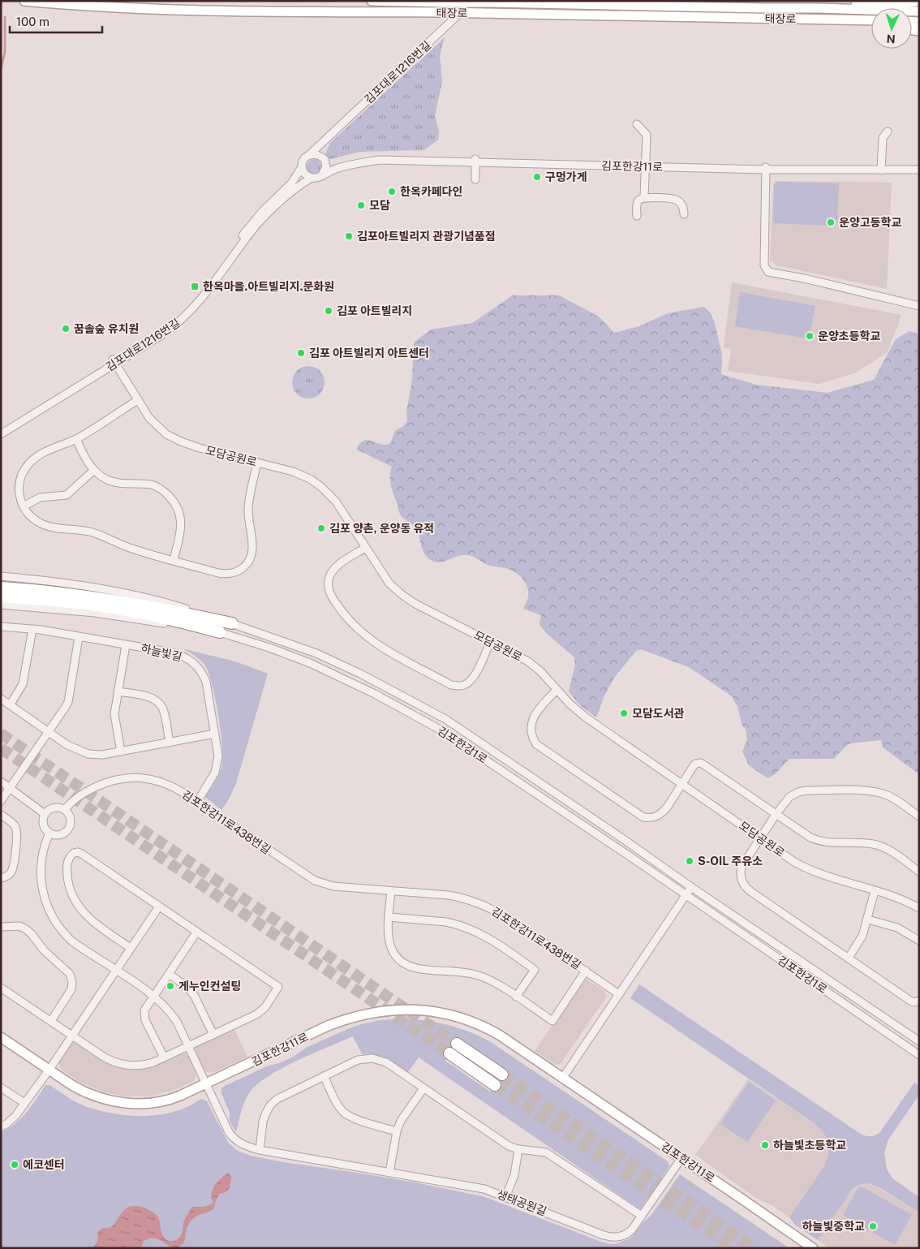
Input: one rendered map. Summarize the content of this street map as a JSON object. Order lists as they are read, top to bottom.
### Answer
{
  "streets": {
    "main road": ["태장로", "김포한강11로"],
    "street": [
      "김포대로1216번길",
      "모담공원로",
      "하늘빛길",
      "김포한강1로",
      "김포한강11로438번길",
      "생태공원길"
    ]
  },
  "crossings": [
    ["김포대로1216번길", "김포한강11로"],
    ["김포대로1216번길", "모담공원로"],
    ["김포한강11로", "생태공원길"],
    ["하늘빛길", "김포한강11로438번길"]
  ],
  "places": {
    "other": [
      "구멍가게",
      "한옥카페다인",
      "모담",
      "운양고등학교",
      "김포아트빌리지 관광기념품점",
      "김포 아트빌리지",
      "꿈솔숲 유치원",
      "운양초등학교",
      "김포 아트빌리지 아트센터",
      "김포 양촌, 운양동 유적",
      "모담도서관",
      "S-OIL 주유소",
      "게누인컨설팅",
      "하늘빛초등학교",
      "에코센터",
      "하늘빛중학교"
    ],
    "transit": ["한옥마을.아트빌리지.문화원"]
  },
  "scale_bar": "100 m",
  "north": "bottom"
}
